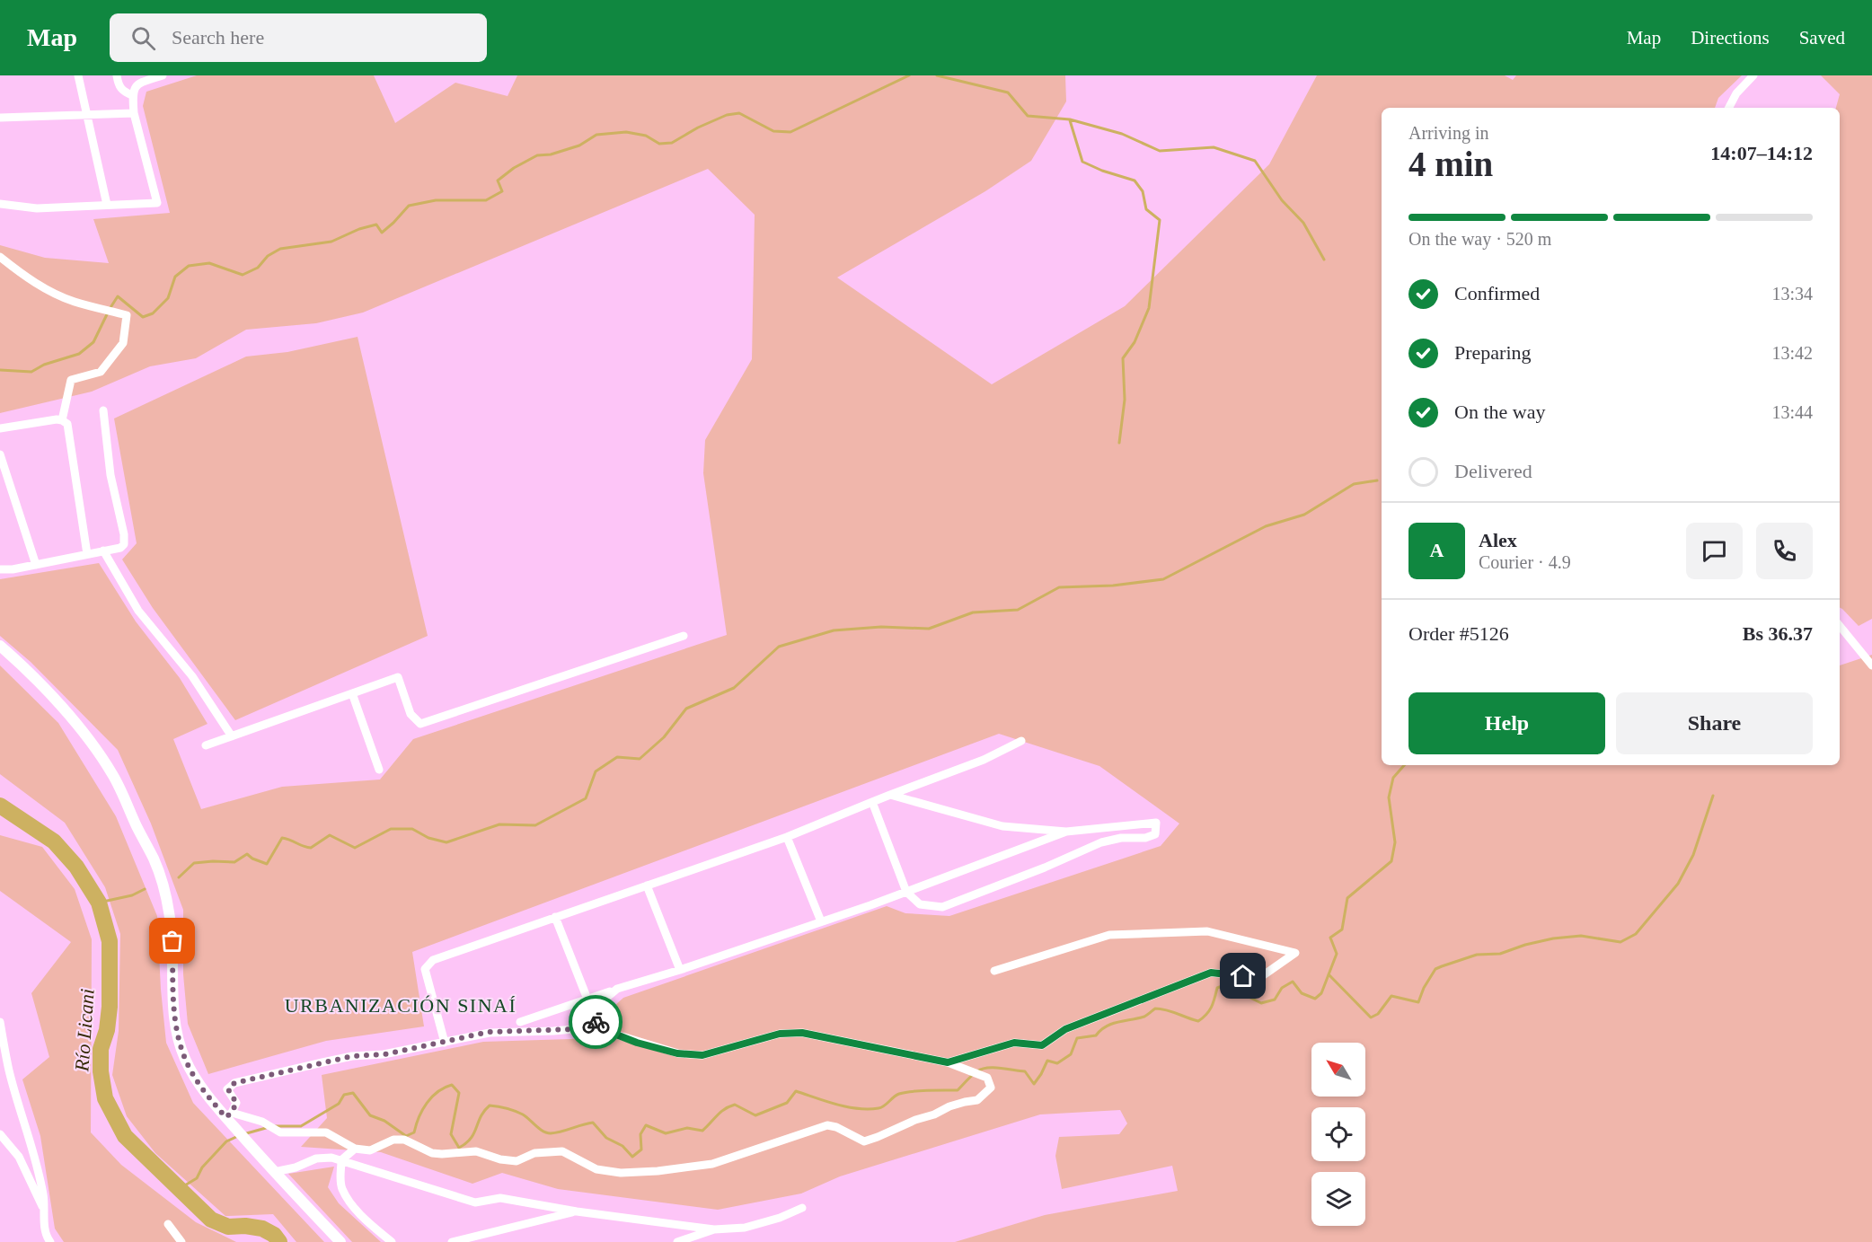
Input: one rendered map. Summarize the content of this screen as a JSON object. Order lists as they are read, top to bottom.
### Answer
{
  "districts": ["URBANIZACIÓN SINAÍ"],
  "water": ["Río Licani"],
  "north": "top left",
  "page": {
    "header": "Map",
    "search": "Search here",
    "nav": ["Map", "Directions", "Saved"],
    "heading": ["4 min", "Arriving in", "14:07–14:12"],
    "panel": [
      "Alex",
      "Courier · 4.9",
      "Order #5126",
      "Bs 36.37"
    ],
    "bar": "On the way · 520 m",
    "list": [
      ["Confirmed", "13:34"],
      ["Preparing", "13:42"],
      ["On the way", "13:44"],
      "Delivered"
    ],
    "round": "A",
    "buttons": ["Help", "Share"]
  }
}
